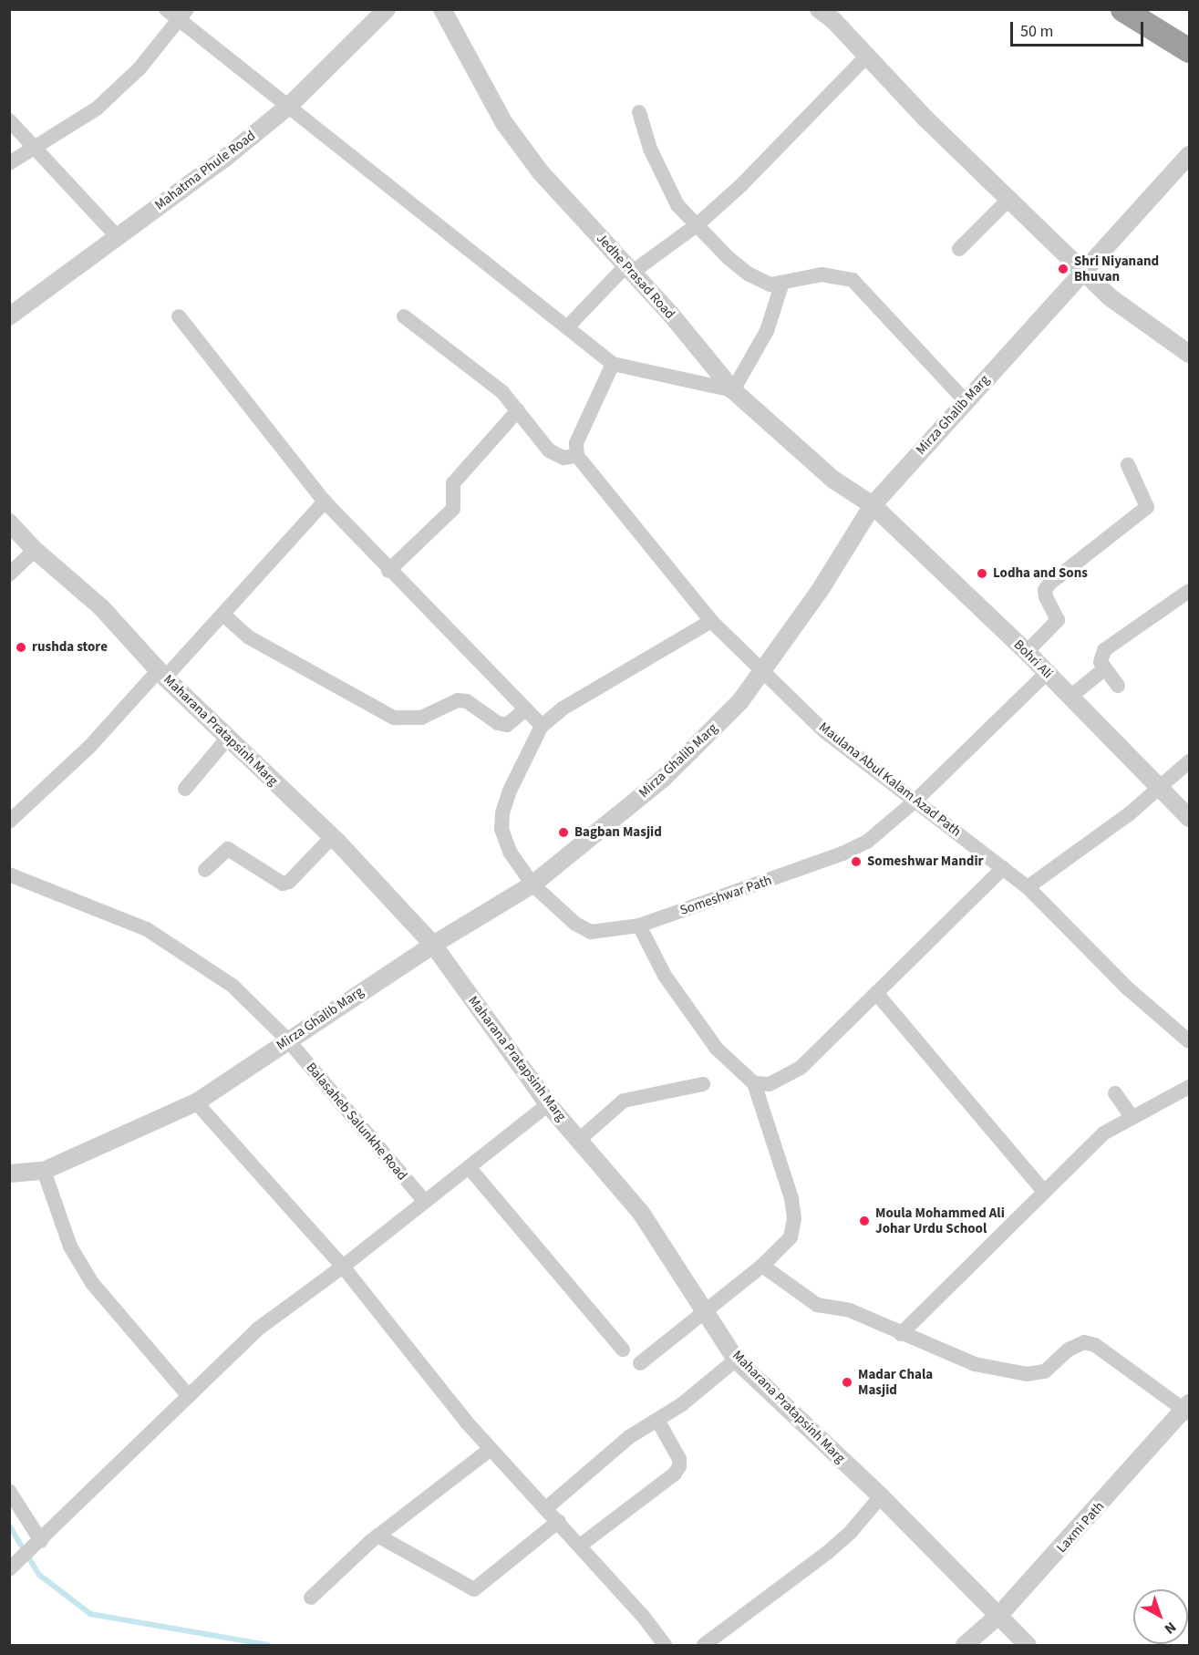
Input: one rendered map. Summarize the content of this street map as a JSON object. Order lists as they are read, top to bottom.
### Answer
{
  "streets": {
    "street": [
      "Mahatma Phule Road",
      "Jedhe Prasad Road",
      "Mirza Ghalib Marg",
      "Bohri Ali",
      "Maharana Pratapsinh Marg",
      "Maulana Abul Kalam Azad Path",
      "Someshwar Path",
      "Balasaheb Salunkhe Road",
      "Laxmi Path"
    ]
  },
  "crossings": [
    ["Jedhe Prasad Road", "Mirza Ghalib Marg"],
    ["Jedhe Prasad Road", "Bohri Ali"],
    ["Mirza Ghalib Marg", "Bohri Ali"],
    ["Mirza Ghalib Marg", "Maharana Pratapsinh Marg"],
    ["Mirza Ghalib Marg", "Maulana Abul Kalam Azad Path"],
    ["Mirza Ghalib Marg", "Someshwar Path"],
    ["Mirza Ghalib Marg", "Balasaheb Salunkhe Road"],
    ["Bohri Ali", "Someshwar Path"],
    ["Maharana Pratapsinh Marg", "Laxmi Path"],
    ["Maulana Abul Kalam Azad Path", "Someshwar Path"]
  ],
  "places": [
    "Shri Niyanand Bhuvan",
    "Lodha and Sons",
    "rushda store",
    "Bagban Masjid",
    "Someshwar Mandir",
    "Moula Mohammed Ali Johar Urdu School",
    "Madar Chala Masjid"
  ],
  "scale_bar": "50 m",
  "north": "bottom right"
}
